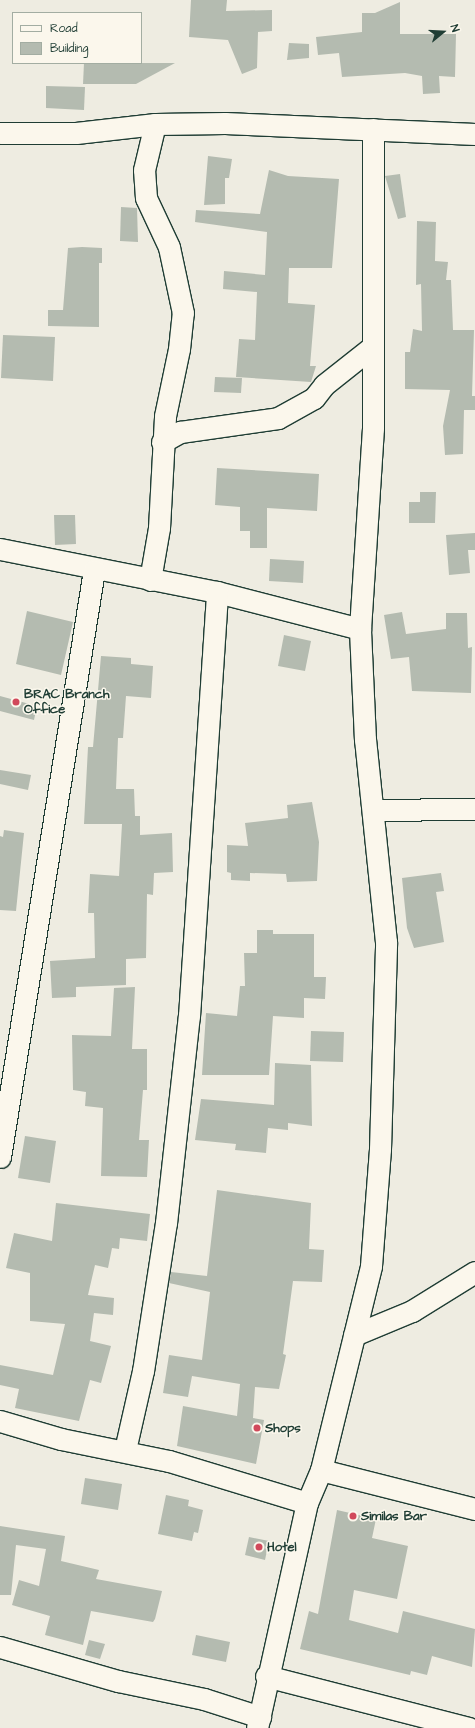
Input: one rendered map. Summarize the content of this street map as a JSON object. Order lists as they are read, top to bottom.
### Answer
{
  "places": [
    "BRAC Branch Office",
    "Shops",
    "Similas Bar",
    "Hotel"
  ],
  "legend": ["Road", "Building"],
  "north": "right"
}
